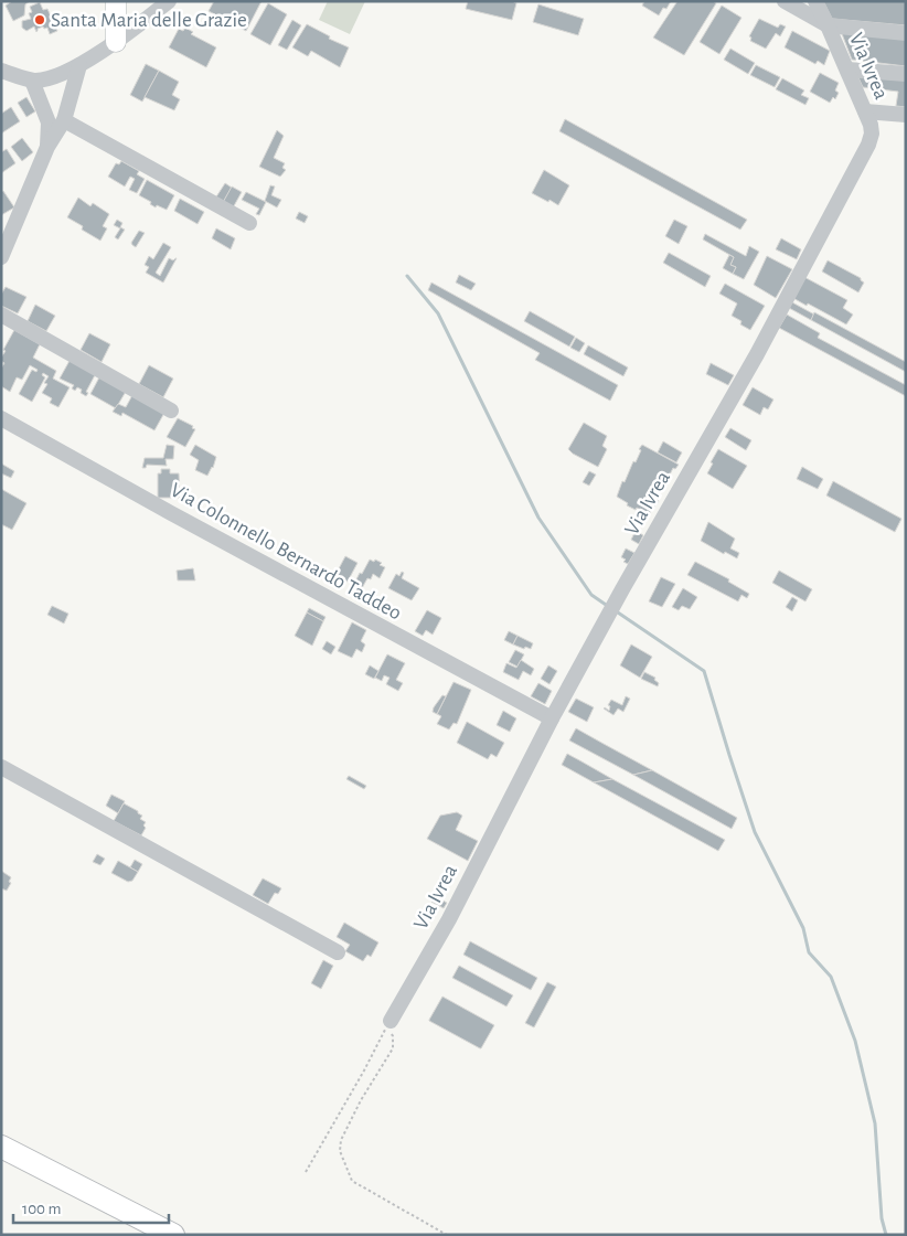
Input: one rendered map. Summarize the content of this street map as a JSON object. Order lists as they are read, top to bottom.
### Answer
{
  "streets": {
    "street": ["Via Ivrea", "Via Colonnello Bernardo Taddeo"]
  },
  "crossings": [
    ["Via Ivrea", "Via Colonnello Bernardo Taddeo"]
  ],
  "places": ["Santa Maria delle Grazie"],
  "scale_bar": "100 m"
}
